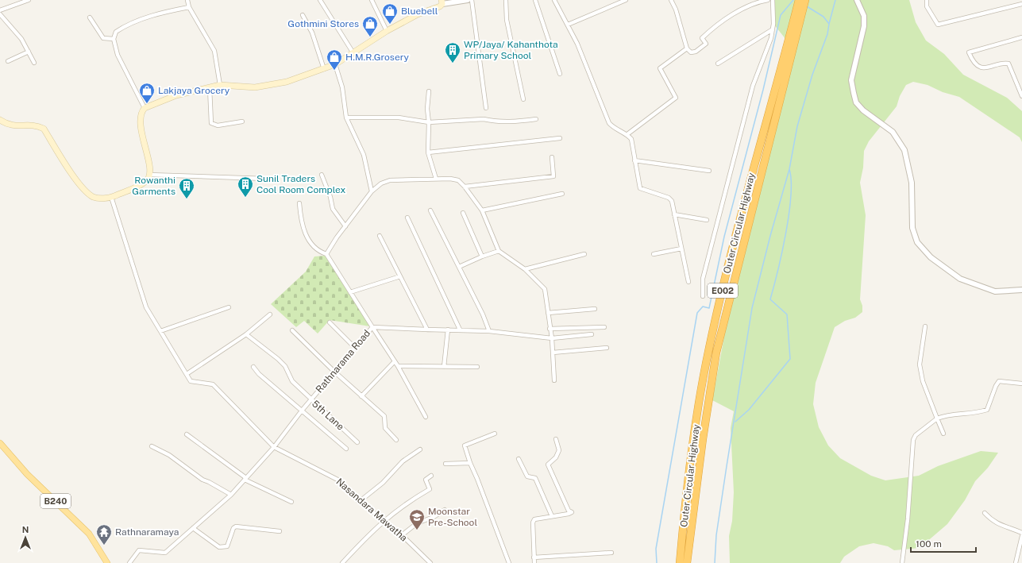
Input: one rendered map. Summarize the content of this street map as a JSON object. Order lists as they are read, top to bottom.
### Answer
{
  "streets": {
    "highway": ["Outer Circular Highway", "E002"],
    "main road": ["B240"],
    "street": ["Rathnarama Road", "5th Lane", "Nasandara Mawatha"]
  },
  "crossings": [
    ["Rathnarama Road", "5th Lane"],
    ["Rathnarama Road", "Nasandara Mawatha"]
  ],
  "places": {
    "shop": [
      "Bluebell",
      "Gothmini Stores",
      "H.M.R.Grosery",
      "Lakjaya Grocery"
    ],
    "building": ["WP/Jaya/ Kahanthota Primary School", "Sunil Traders Cool Room Complex", "Rowanthi Garments"],
    "school or university": ["Moonstar Pre-School"],
    "temple": ["Rathnaramaya"]
  },
  "scale_bar": "100 m",
  "north": "top"
}
